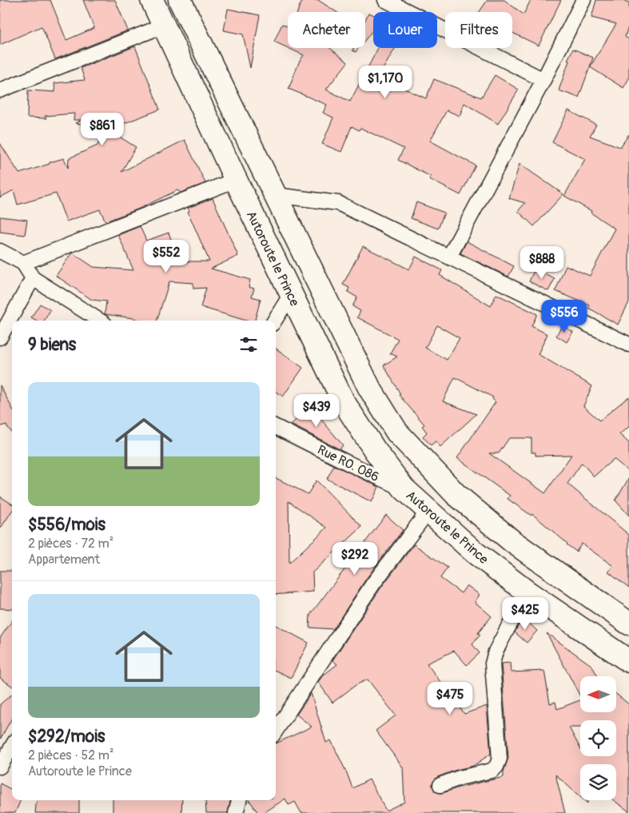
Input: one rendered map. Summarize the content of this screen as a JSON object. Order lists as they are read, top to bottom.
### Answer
{
  "streets": {
    "main road": ["Autoroute le Prince"],
    "street": ["Rue RO. 086"]
  },
  "crossings": [
    ["Autoroute le Prince", "Rue RO. 086"]
  ],
  "north": "left",
  "page": {
    "chip": ["Acheter", "Louer", "Filtres"],
    "price": [
      "$1,170",
      "$861",
      "$552",
      "$888",
      "$556",
      "$439",
      "$292",
      "$425",
      "$475"
    ],
    "heading": "9 biens",
    "list": [
      {
        "name": "$556/mois",
        "note": "2 pièces · 72 m² · Appartement"
      },
      {
        "name": "$292/mois",
        "note": "2 pièces · 52 m² · Autoroute le Prince"
      }
    ]
  }
}
